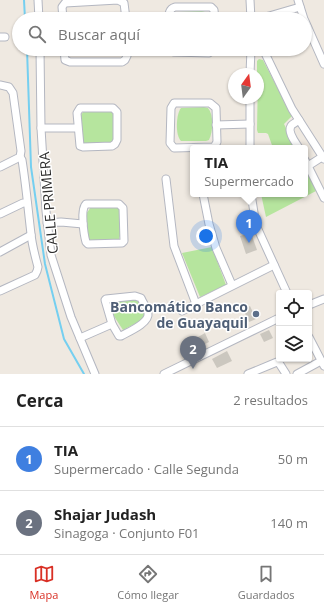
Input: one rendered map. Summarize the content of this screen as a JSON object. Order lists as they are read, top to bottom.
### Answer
{
  "streets": {
    "street": ["CALLE PRIMERA"]
  },
  "places": ["Bancomático Banco de Guayaquil"],
  "north": "top",
  "page": {
    "search": "Buscar aquí",
    "popup": ["TIA", "Supermercado"],
    "pins": ["1", "2"],
    "heading": ["Cerca", "2 resultados"],
    "list": [
      {
        "mark": "1",
        "name": "TIA",
        "note": "Supermercado · Calle Segunda",
        "value": "50 m"
      },
      {
        "mark": "2",
        "name": "Shajar Judash",
        "note": "Sinagoga · Conjunto F01",
        "value": "140 m"
      }
    ],
    "nav": ["Mapa", "Cómo llegar", "Guardados"]
  }
}
